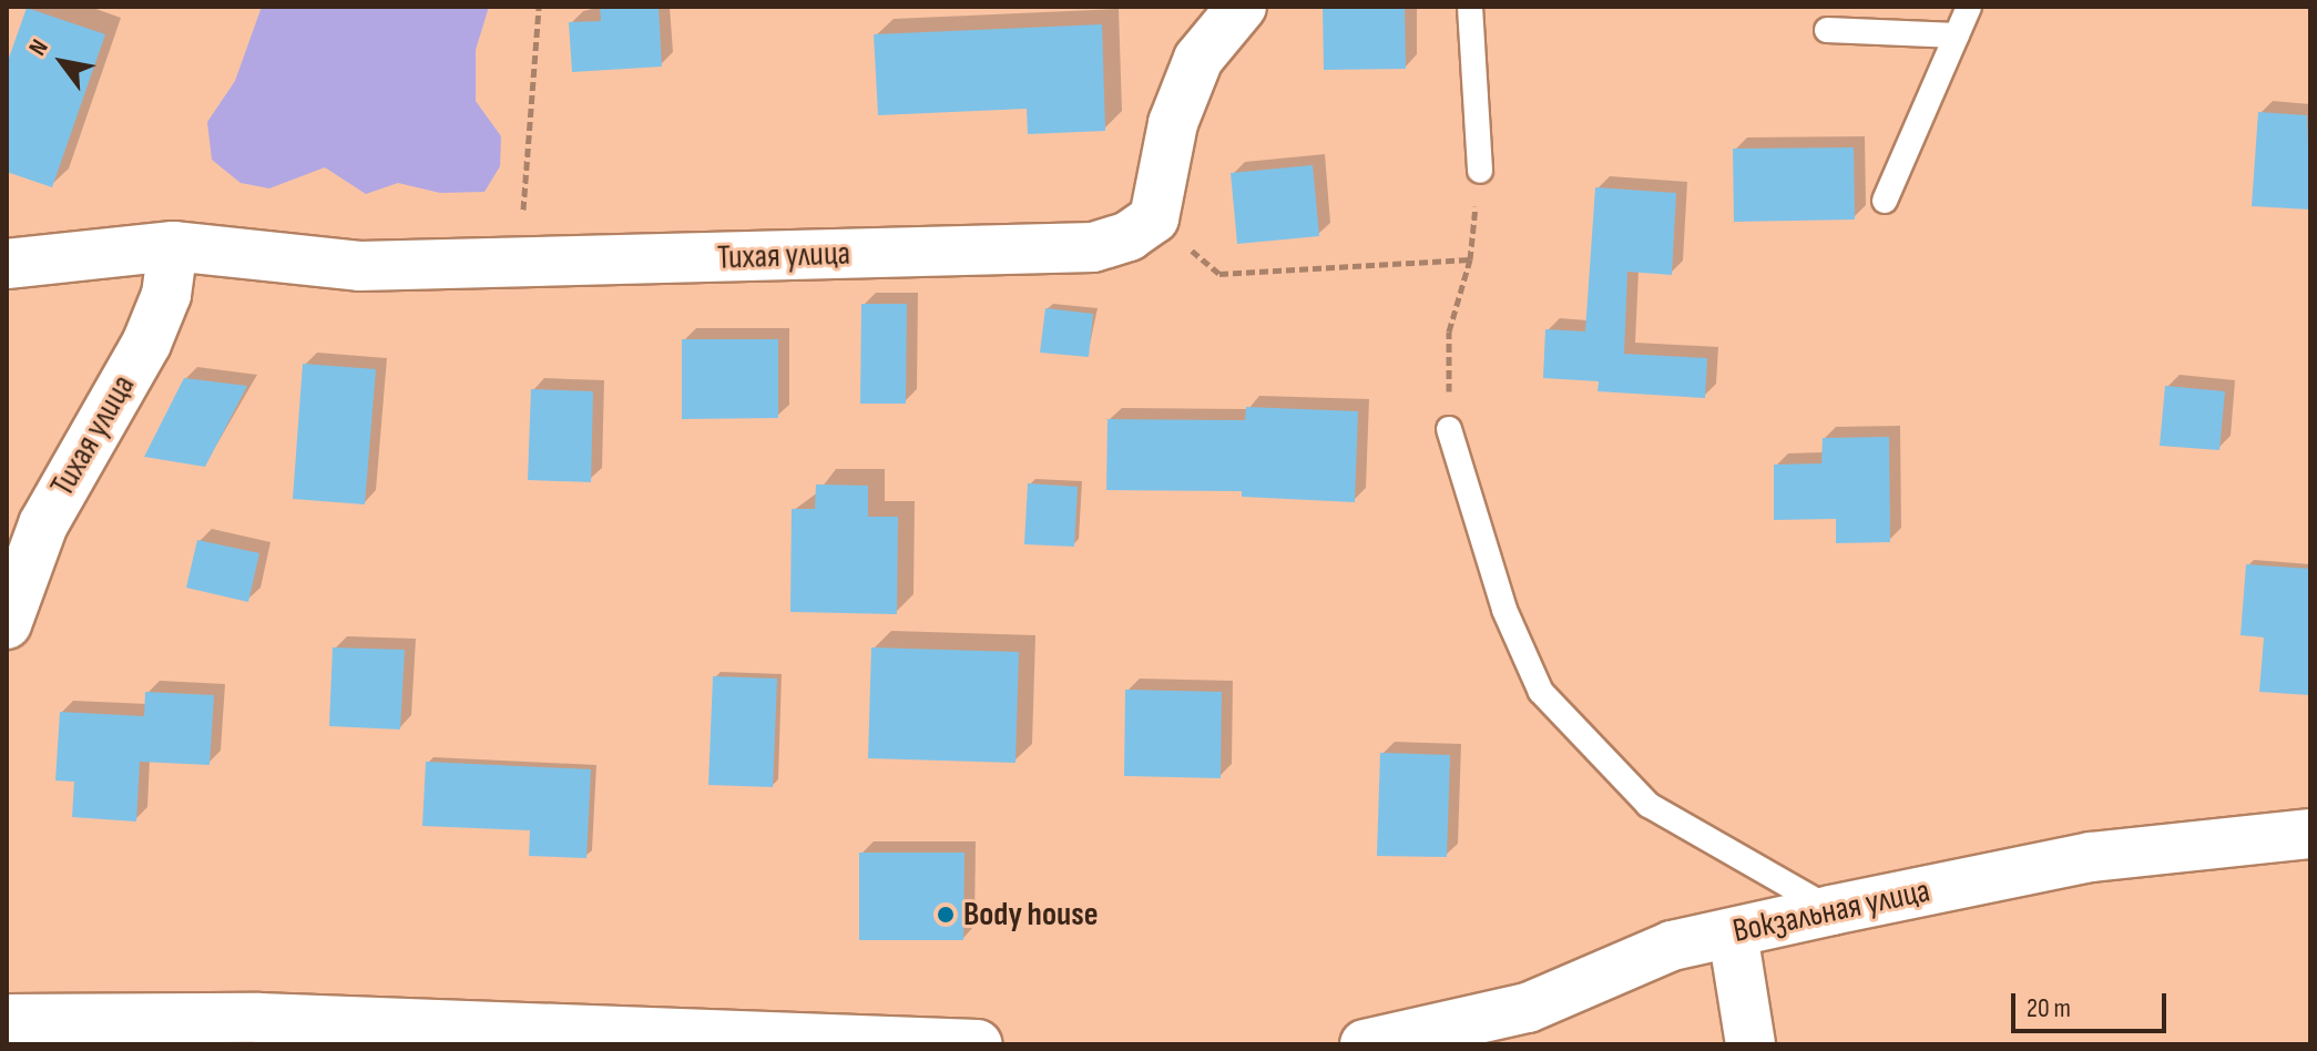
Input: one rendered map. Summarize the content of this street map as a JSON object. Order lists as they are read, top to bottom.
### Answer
{
  "streets": {
    "street": ["Тихая улица", "Вокзальная улица"]
  },
  "places": ["Body house"],
  "scale_bar": "20 m",
  "north": "top left"
}
